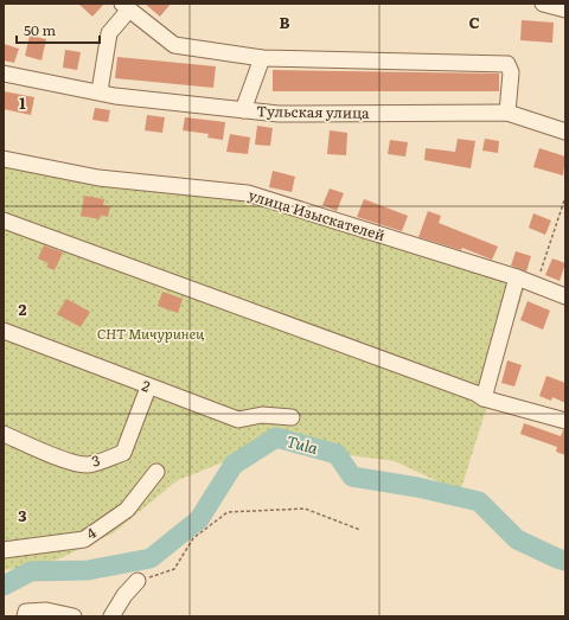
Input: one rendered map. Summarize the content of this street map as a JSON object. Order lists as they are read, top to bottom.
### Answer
{
  "streets": {
    "street": [
      "Тульская улица",
      "улица Изыскателей",
      "2",
      "3",
      "4"
    ]
  },
  "crossings": [
    ["2", "3"]
  ],
  "water": ["Tula"],
  "parks": ["СНТ Мичуринец"],
  "scale_bar": "50 m",
  "grid": {
    "columns": ["B", "C"],
    "rows": ["1", "2", "3"]
  }
}
